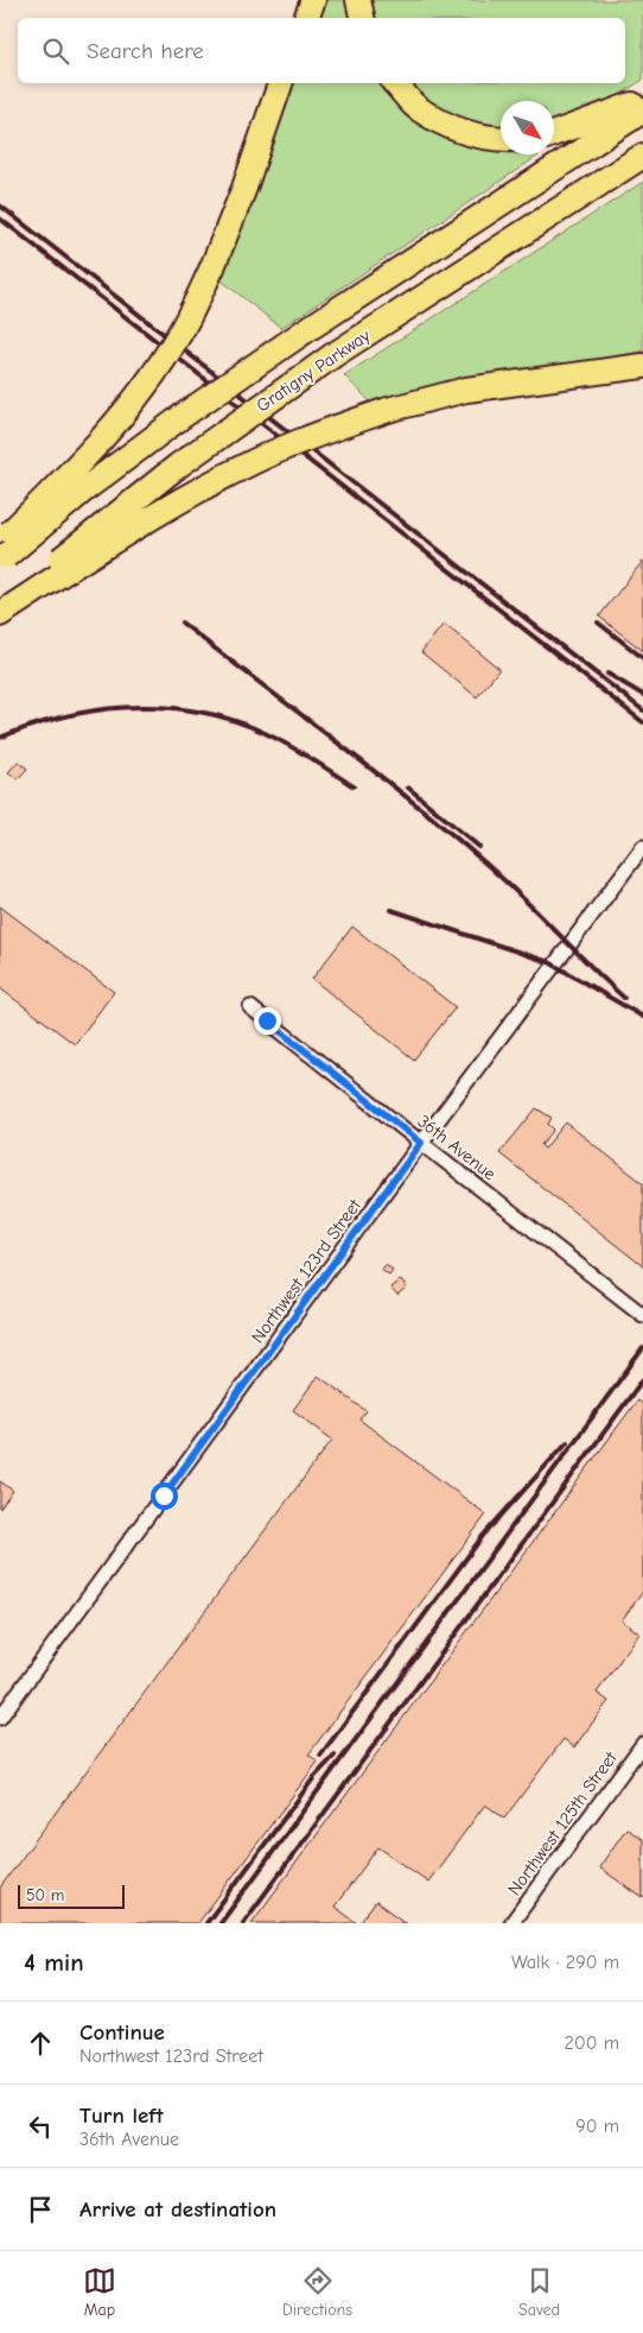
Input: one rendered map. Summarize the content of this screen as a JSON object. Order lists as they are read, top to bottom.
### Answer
{
  "streets": {
    "highway": ["Gratigny Parkway"],
    "street": ["36th Avenue", "Northwest 123rd Street", "Northwest 125th Street"]
  },
  "crossings": [
    ["36th Avenue", "Northwest 123rd Street"]
  ],
  "scale_bar": "50 m",
  "north": "bottom right",
  "page": {
    "search": "Search here",
    "scale": "50 m",
    "heading": ["4 min", "Walk · 290 m"],
    "list": [
      ["Continue", "Northwest 123rd Street", "200 m"],
      ["Turn left", "36th Avenue", "90 m"],
      "Arrive at destination"
    ],
    "nav": ["Map", "Directions", "Saved"]
  }
}
